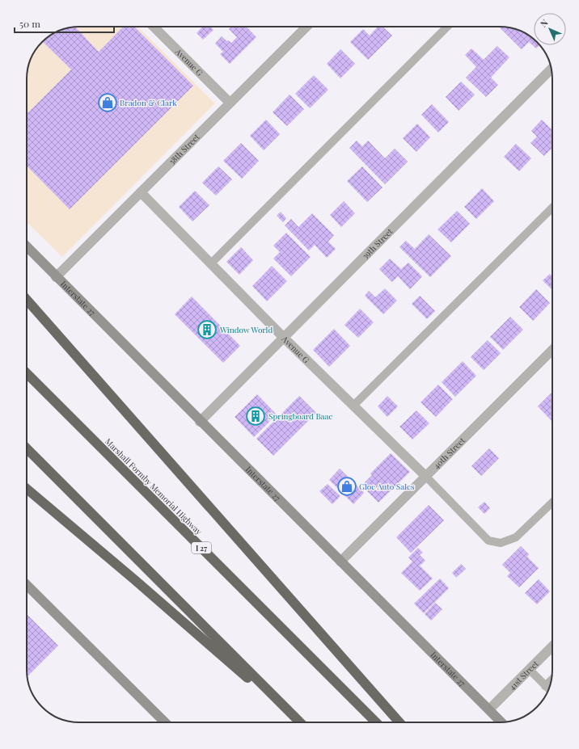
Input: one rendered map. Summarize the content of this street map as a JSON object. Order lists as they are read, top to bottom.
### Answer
{
  "streets": {
    "highway": ["Marshall Formby Memorial Highway", "I 27"],
    "main road": ["Interstate 27"],
    "street": [
      "Avenue G",
      "38th Street",
      "39th Street",
      "40th Street",
      "41st Street"
    ]
  },
  "crossings": [
    ["Avenue G", "38th Street"],
    ["Avenue G", "39th Street"],
    ["Avenue G", "40th Street"],
    ["38th Street", "Interstate 27"],
    ["39th Street", "Interstate 27"],
    ["Interstate 27", "40th Street"],
    ["Interstate 27", "41st Street"]
  ],
  "places": {
    "shop": ["Bradon & Clark", "Gloe Auto Sales"],
    "building": ["Window World", "Springboard Baac"]
  },
  "scale_bar": "50 m",
  "north": "top left"
}
